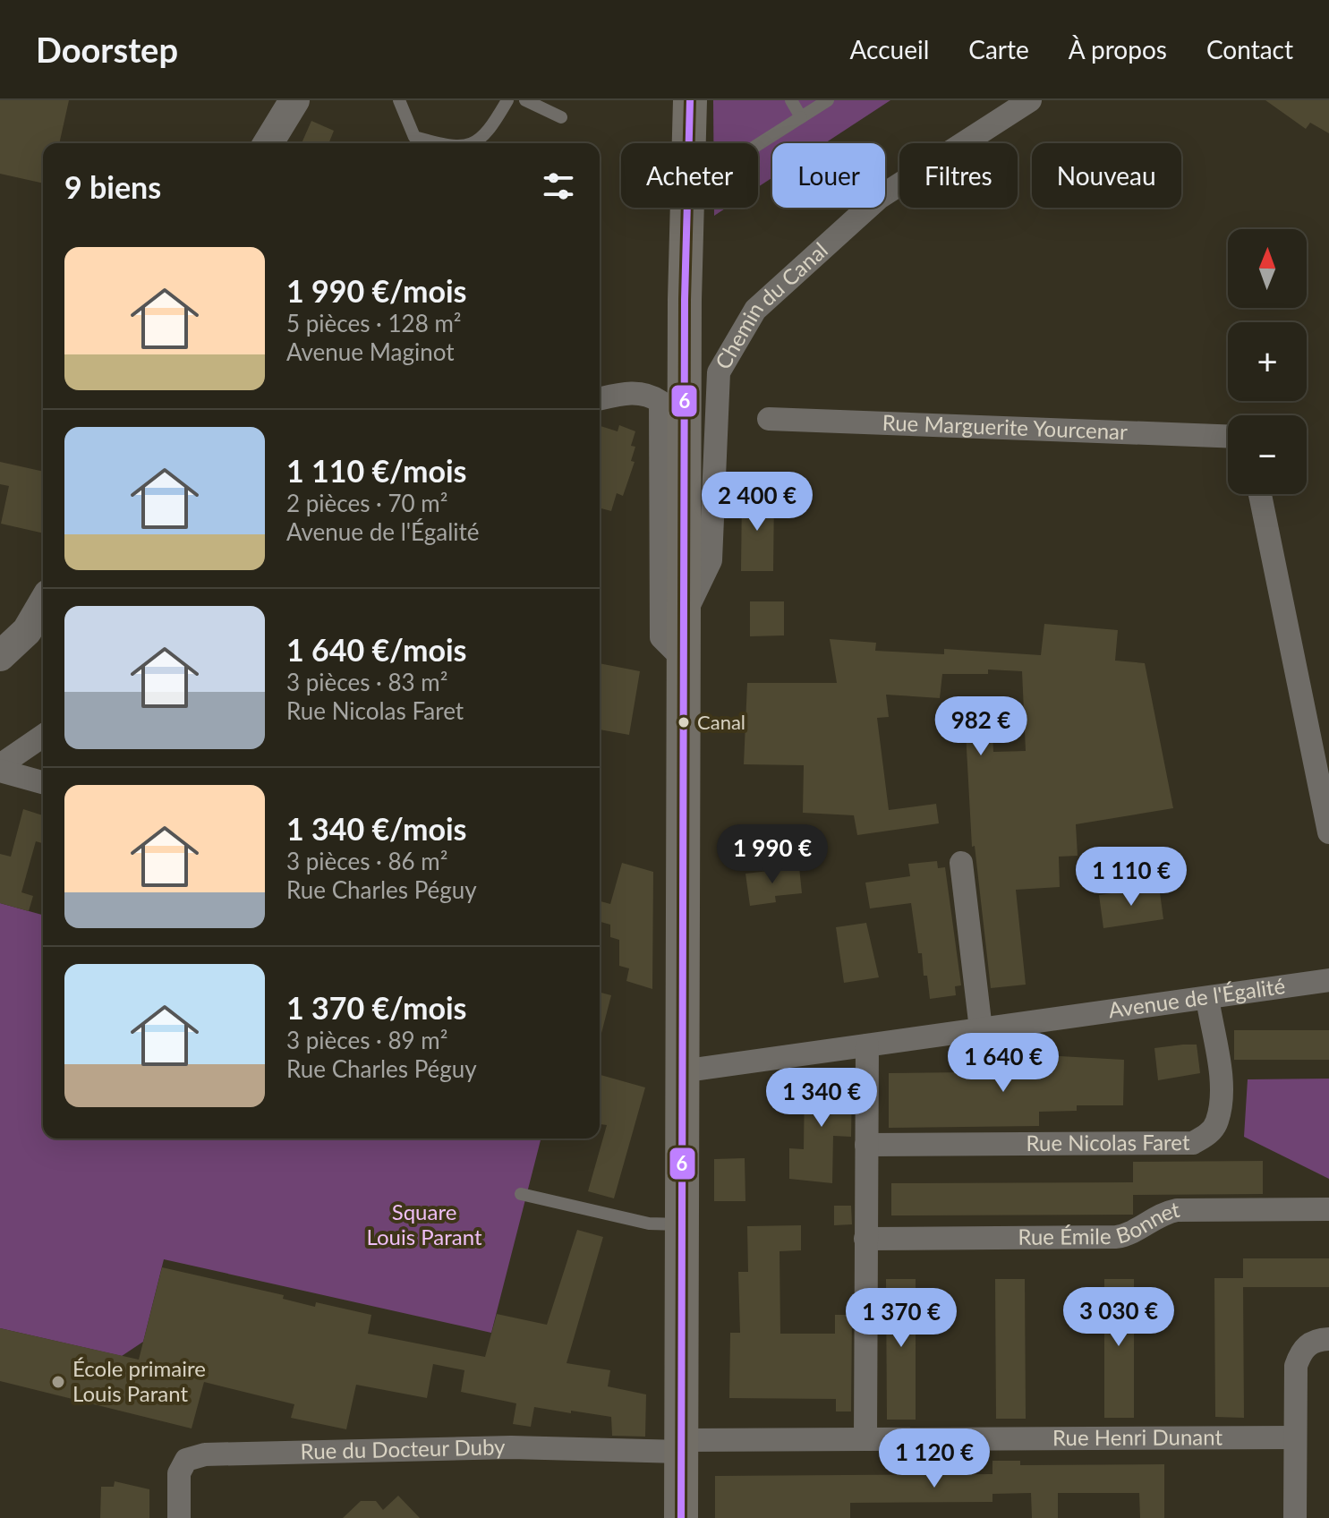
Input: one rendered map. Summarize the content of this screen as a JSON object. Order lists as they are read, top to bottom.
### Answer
{
  "streets": {
    "street": [
      "Chemin du Canal",
      "Rue Marguerite Yourcenar",
      "Avenue de l'Égalité",
      "Rue Nicolas Faret",
      "Rue Émile Bonnet",
      "Rue Henri Dunant",
      "Rue du Docteur Duby"
    ]
  },
  "crossings": [
    ["Avenue de l'Égalité", "Rue Nicolas Faret"],
    ["Rue Henri Dunant", "Rue du Docteur Duby"]
  ],
  "parks": ["Square Louis Parant"],
  "places": ["Canal", "École primaire Louis Parant"],
  "lines": ["transit line 6"],
  "north": "top",
  "page": {
    "header": "Doorstep",
    "nav": [
      "Accueil",
      "Carte",
      "À propos",
      "Contact"
    ],
    "chip": [
      "Acheter",
      "Louer",
      "Filtres",
      "Nouveau"
    ],
    "heading": "9 biens",
    "map_buttons": ["+", "−"],
    "list": [
      {
        "name": "1 990 €/mois",
        "note": "5 pièces · 128 m² · Avenue Maginot"
      },
      {
        "name": "1 110 €/mois",
        "note": "2 pièces · 70 m² · Avenue de l'Égalité"
      },
      {
        "name": "1 640 €/mois",
        "note": "3 pièces · 83 m² · Rue Nicolas Faret"
      },
      {
        "name": "1 340 €/mois",
        "note": "3 pièces · 86 m² · Rue Charles Péguy"
      },
      {
        "name": "1 370 €/mois",
        "note": "3 pièces · 89 m² · Rue Charles Péguy"
      }
    ],
    "price": [
      "2 400 €",
      "982 €",
      "1 990 €",
      "1 110 €",
      "1 640 €",
      "1 340 €",
      "3 030 €",
      "1 370 €",
      "1 120 €"
    ]
  }
}
